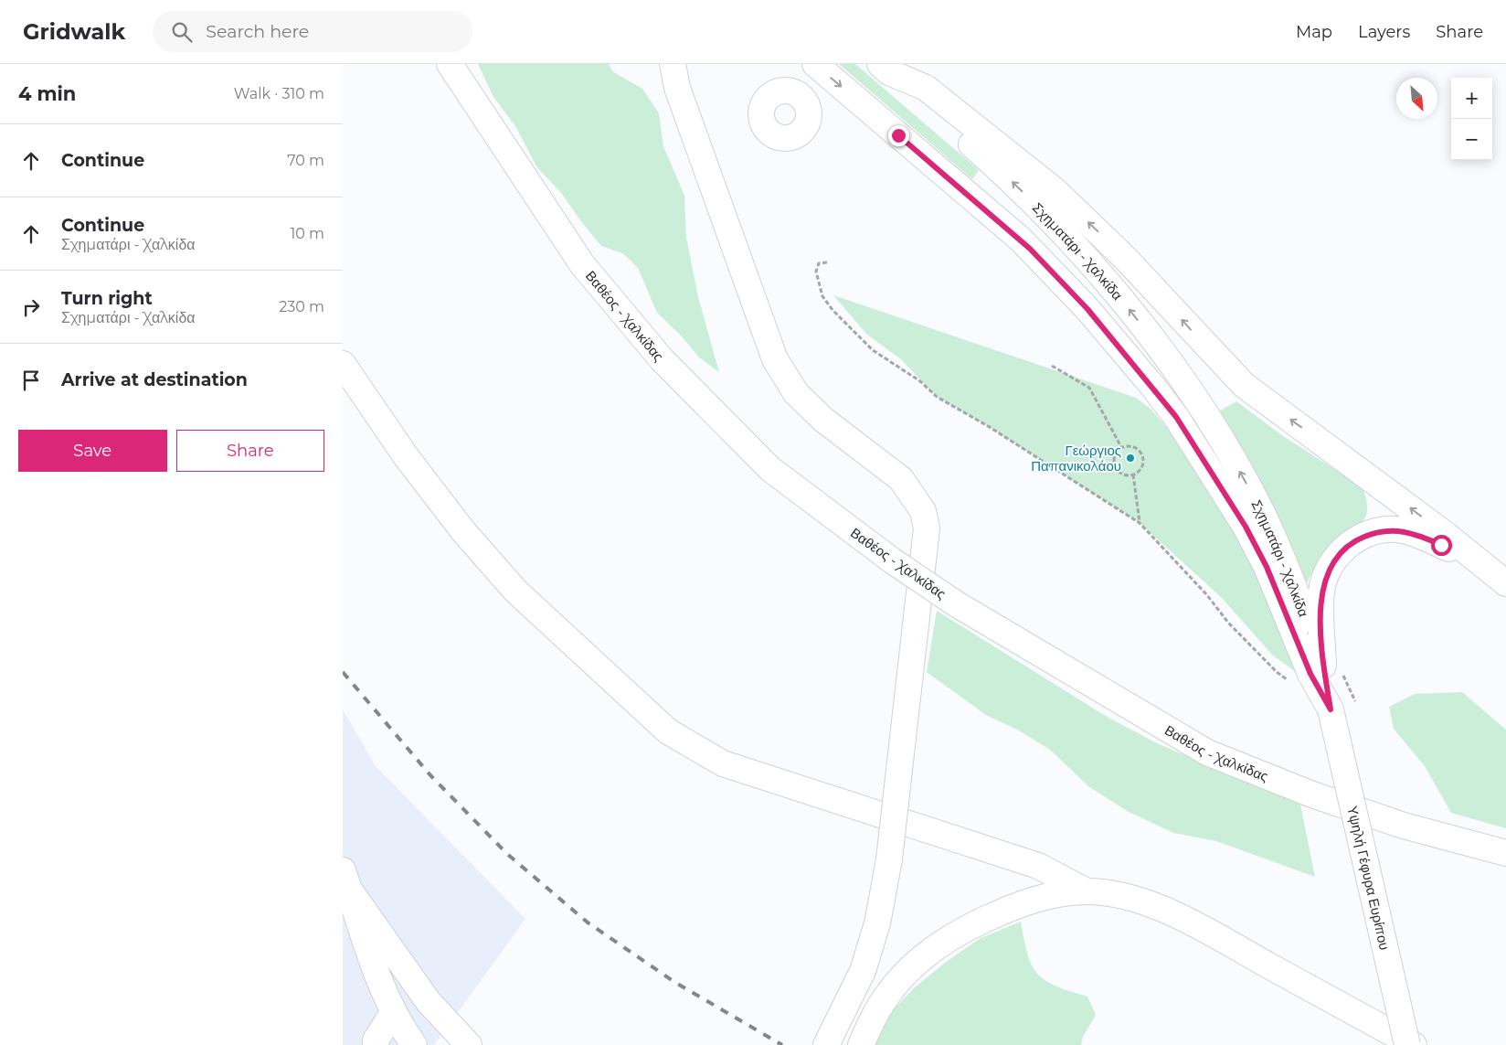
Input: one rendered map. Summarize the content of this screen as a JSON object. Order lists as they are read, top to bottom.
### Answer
{
  "streets": {
    "main road": ["Σχηματάρι - Χαλκίδα", "Βαθέος - Χαλκίδας", "Υψηλή Γέφυρα Ευρίπου"]
  },
  "crossings": [
    ["Σχηματάρι - Χαλκίδα", "Υψηλή Γέφυρα Ευρίπου"]
  ],
  "places": ["Γεώργιος Παπανικολάου"],
  "north": "bottom right",
  "page": {
    "header": "Gridwalk",
    "search": "Search here",
    "nav": ["Map", "Layers", "Share"],
    "heading": ["4 min", "Walk · 310 m"],
    "map_buttons": ["+", "−"],
    "list": [
      ["Continue", "70 m"],
      ["Continue", "Σχηματάρι - Χαλκίδα", "10 m"],
      ["Turn right", "Σχηματάρι - Χαλκίδα", "230 m"],
      "Arrive at destination"
    ],
    "buttons": ["Save", "Share"]
  }
}
